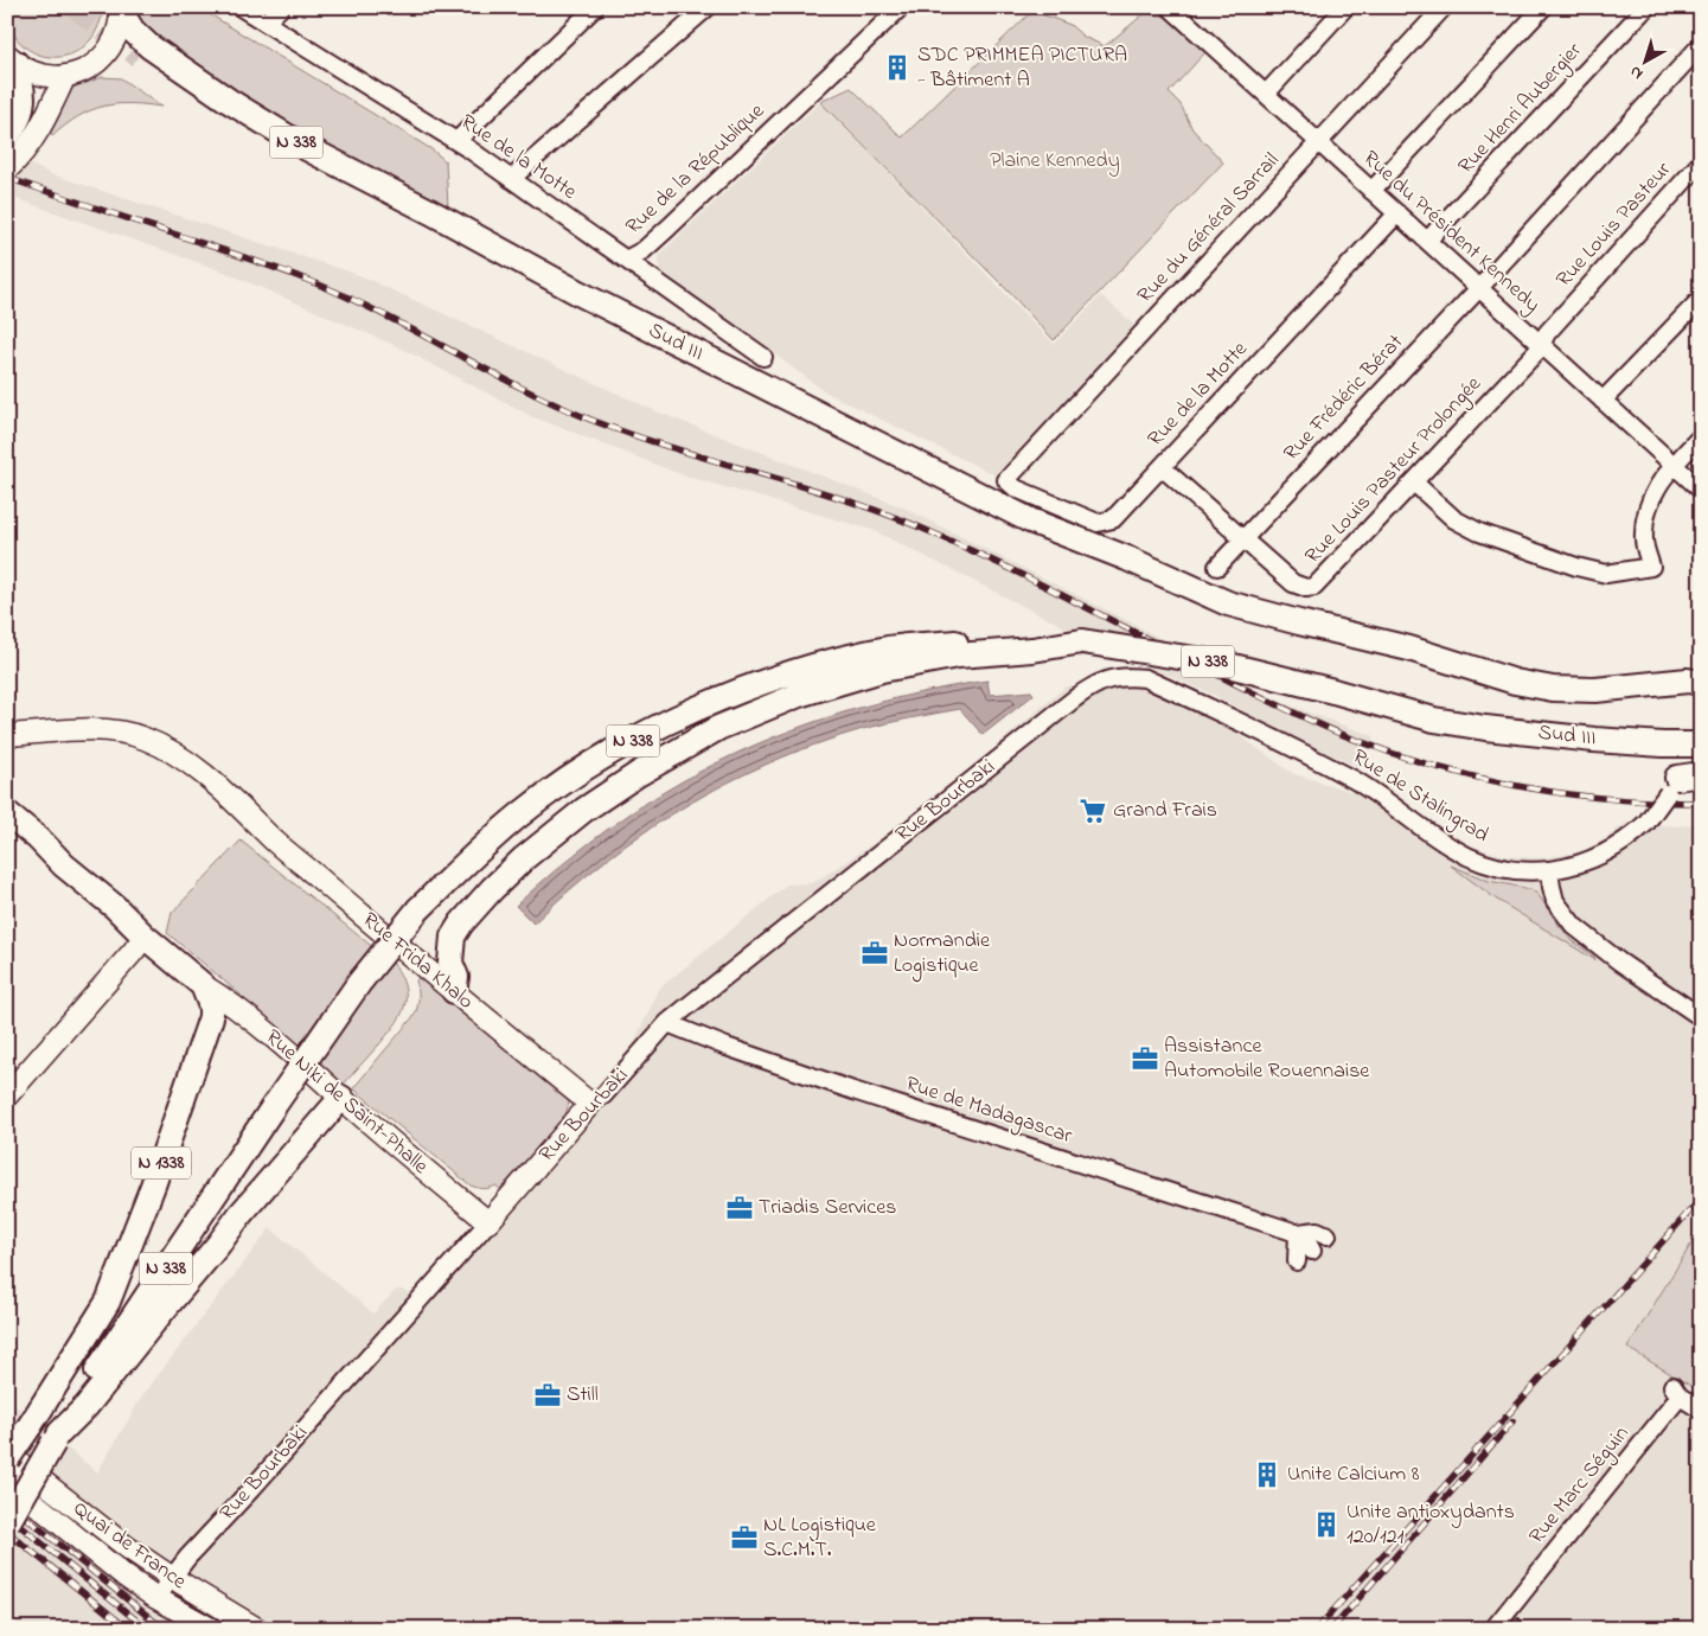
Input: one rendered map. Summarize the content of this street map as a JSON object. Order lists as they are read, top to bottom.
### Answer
{
  "streets": {
    "highway": ["N 338", "Sud III", "N 1338"],
    "main road": [
      "Rue Bourbaki",
      "Rue Frida Khalo",
      "Rue Niki de Saint-Phalle",
      "Quai de France"
    ],
    "street": [
      "Rue Henri Aubergier",
      "Rue de la Motte",
      "Rue de la République",
      "Rue Louis Pasteur",
      "Rue du Général Sarrail",
      "Rue du Président Kennedy",
      "Rue Frédéric Bérat",
      "Rue Louis Pasteur Prolongée",
      "Rue de Stalingrad",
      "Rue de Madagascar",
      "Rue Marc Séguin"
    ]
  },
  "crossings": [
    ["Rue Henri Aubergier", "Rue du Président Kennedy"],
    ["N 338", "Sud III"],
    ["Rue de la Motte", "Rue de la République"],
    ["Rue de la Motte", "Rue du Général Sarrail"],
    ["Rue de la Motte", "Rue du Président Kennedy"],
    ["Rue Louis Pasteur", "Rue du Président Kennedy"],
    ["Rue Louis Pasteur", "Rue Louis Pasteur Prolongée"],
    ["Rue du Général Sarrail", "Rue du Président Kennedy"],
    ["Rue du Président Kennedy", "Rue Frédéric Bérat"],
    ["Rue du Président Kennedy", "Rue Louis Pasteur Prolongée"],
    ["Rue Frédéric Bérat", "Rue Louis Pasteur Prolongée"],
    ["Rue de Stalingrad", "Rue Bourbaki"],
    ["Rue Bourbaki", "Rue Frida Khalo"],
    ["Rue Bourbaki", "Rue Niki de Saint-Phalle"],
    ["Rue Bourbaki", "Rue de Madagascar"],
    ["Rue Bourbaki", "Quai de France"],
    ["Rue Niki de Saint-Phalle", "N 1338"]
  ],
  "parks": ["Plaine Kennedy"],
  "places": {
    "building": ["SDC PRIMMEA PICTURA - Bâtiment A", "Unite Calcium 8", "Unite antioxydants 120/121"],
    "supermarket": ["Grand Frais"],
    "office": [
      "Normandie Logistique",
      "Assistance Automobile Rouennaise",
      "Triadis Services",
      "Still",
      "NL Logistique S.C.M.T."
    ]
  },
  "north": "bottom left"
}
